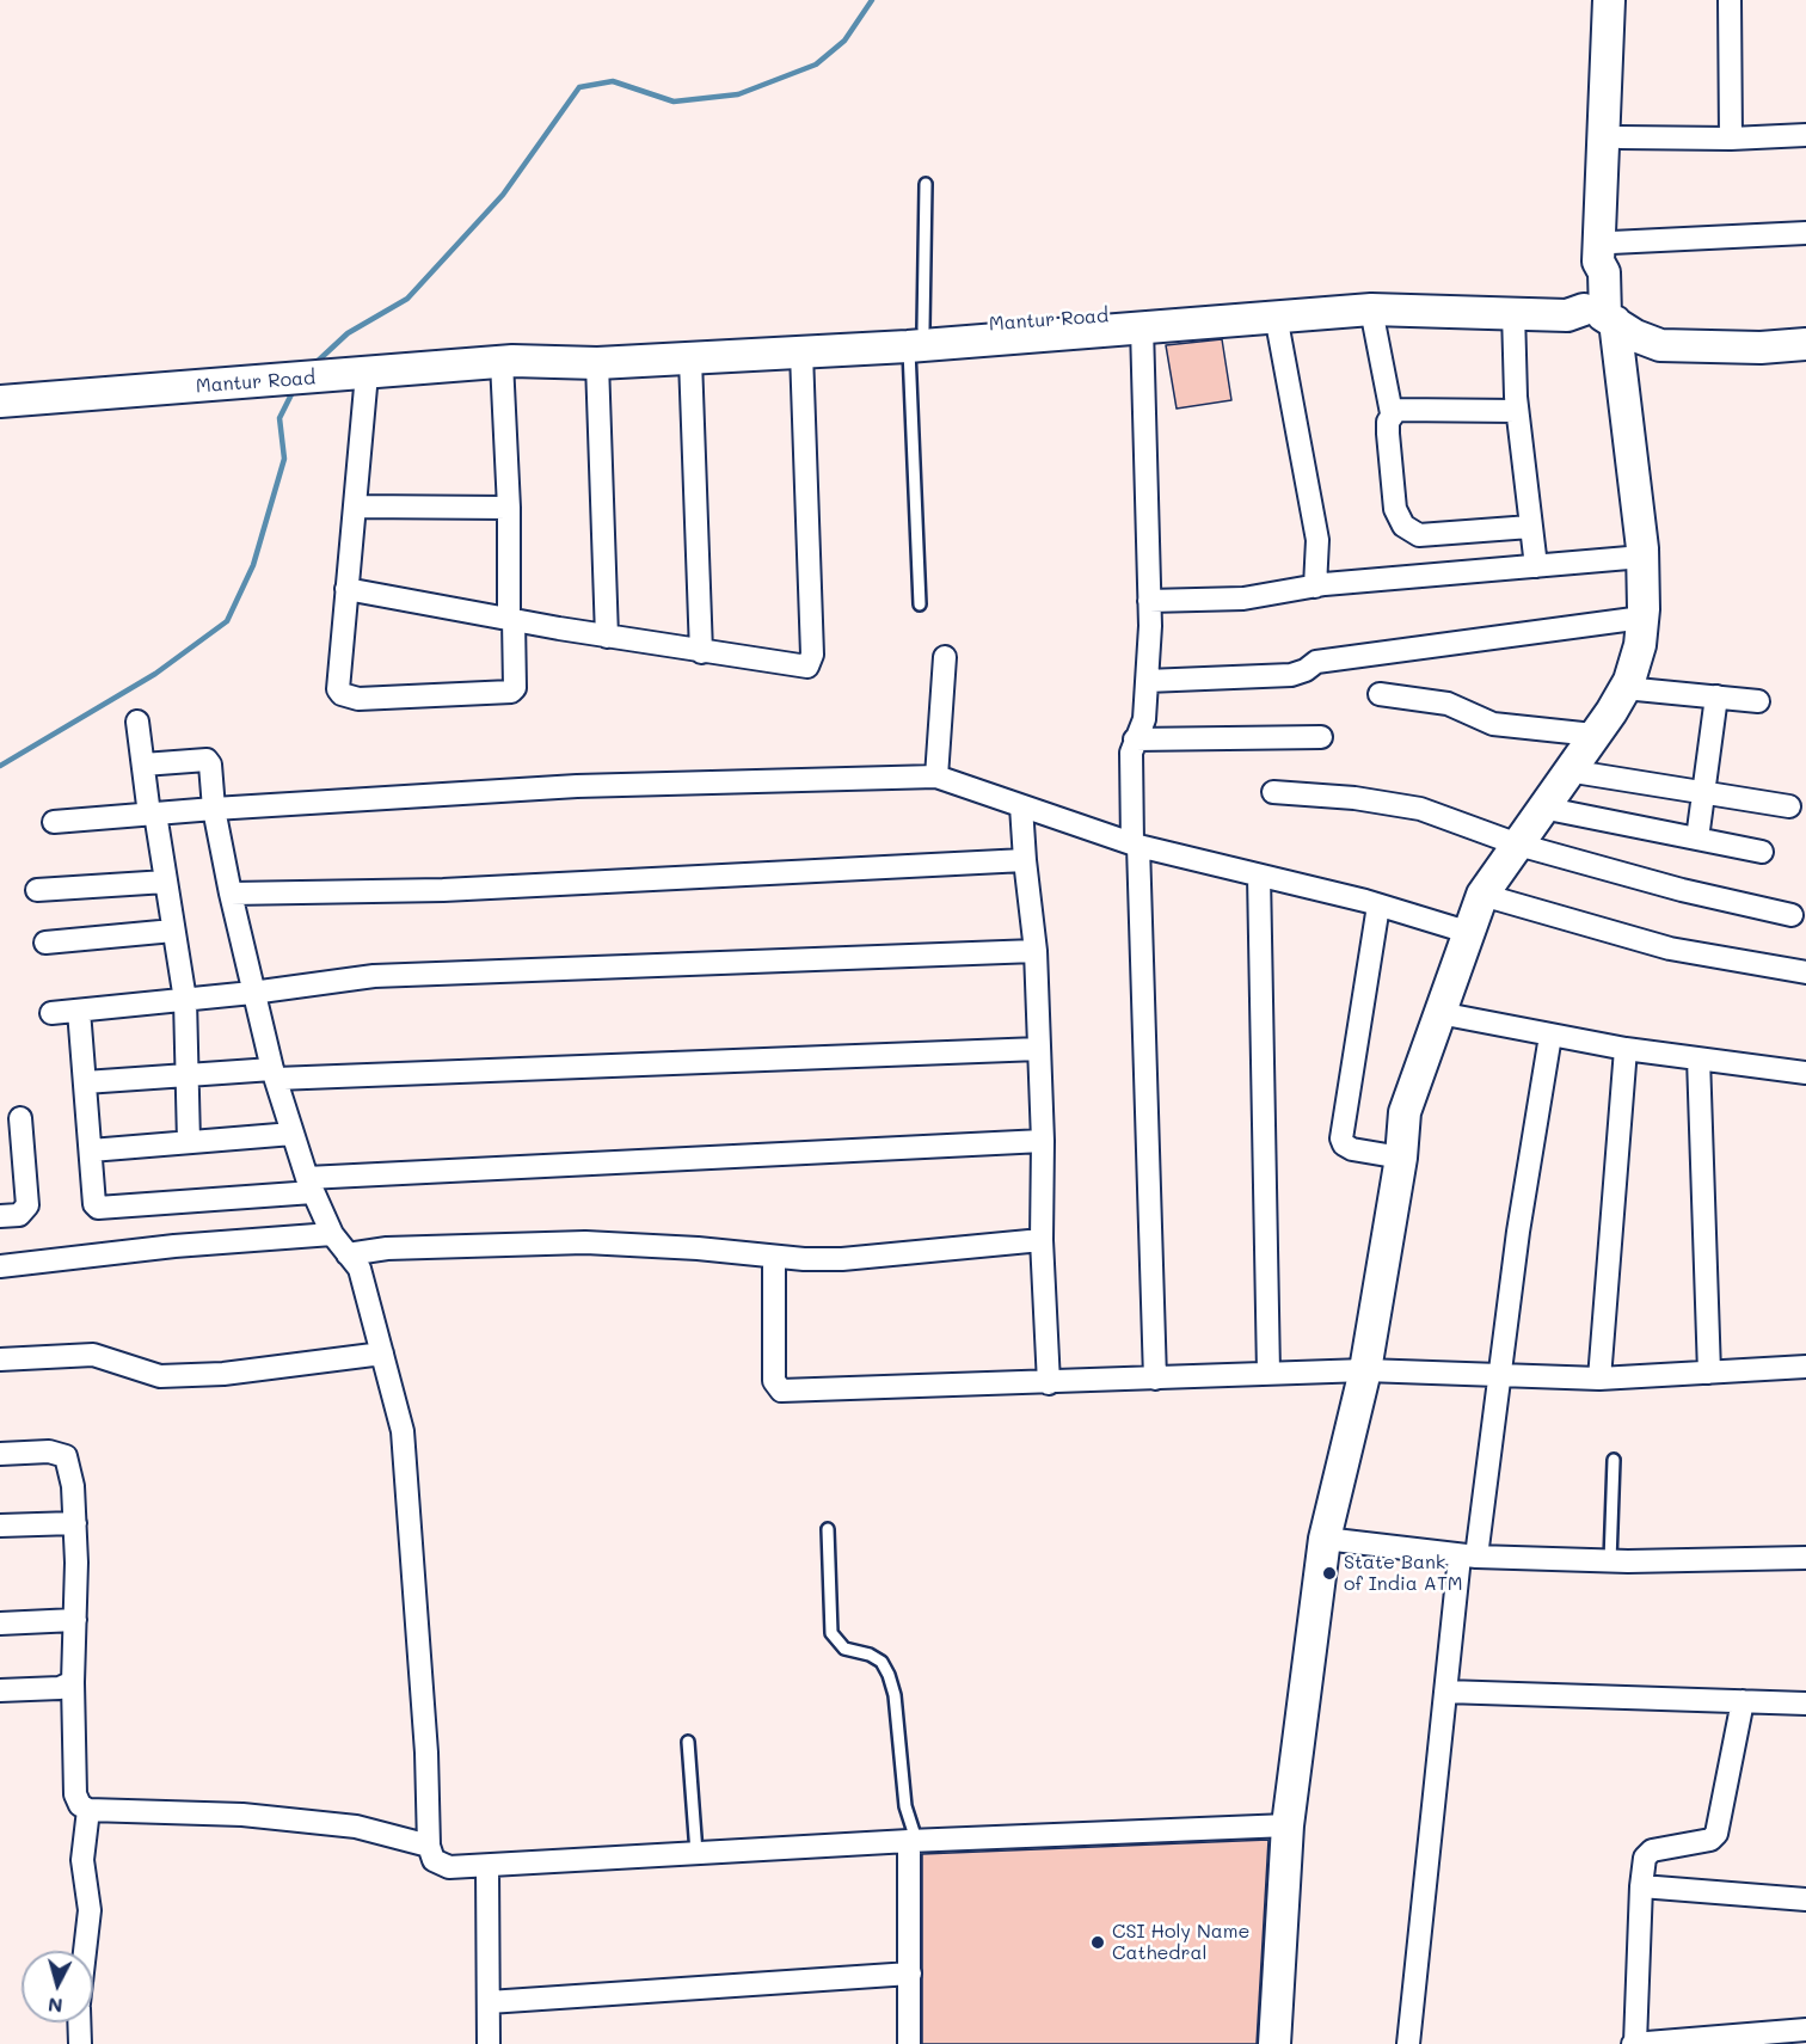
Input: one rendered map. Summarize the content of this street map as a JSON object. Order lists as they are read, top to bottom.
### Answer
{
  "streets": {
    "main road": ["Mantur Road"]
  },
  "places": ["State Bank of India ATM", "CSI Holy Name Cathedral"],
  "north": "bottom"
}
